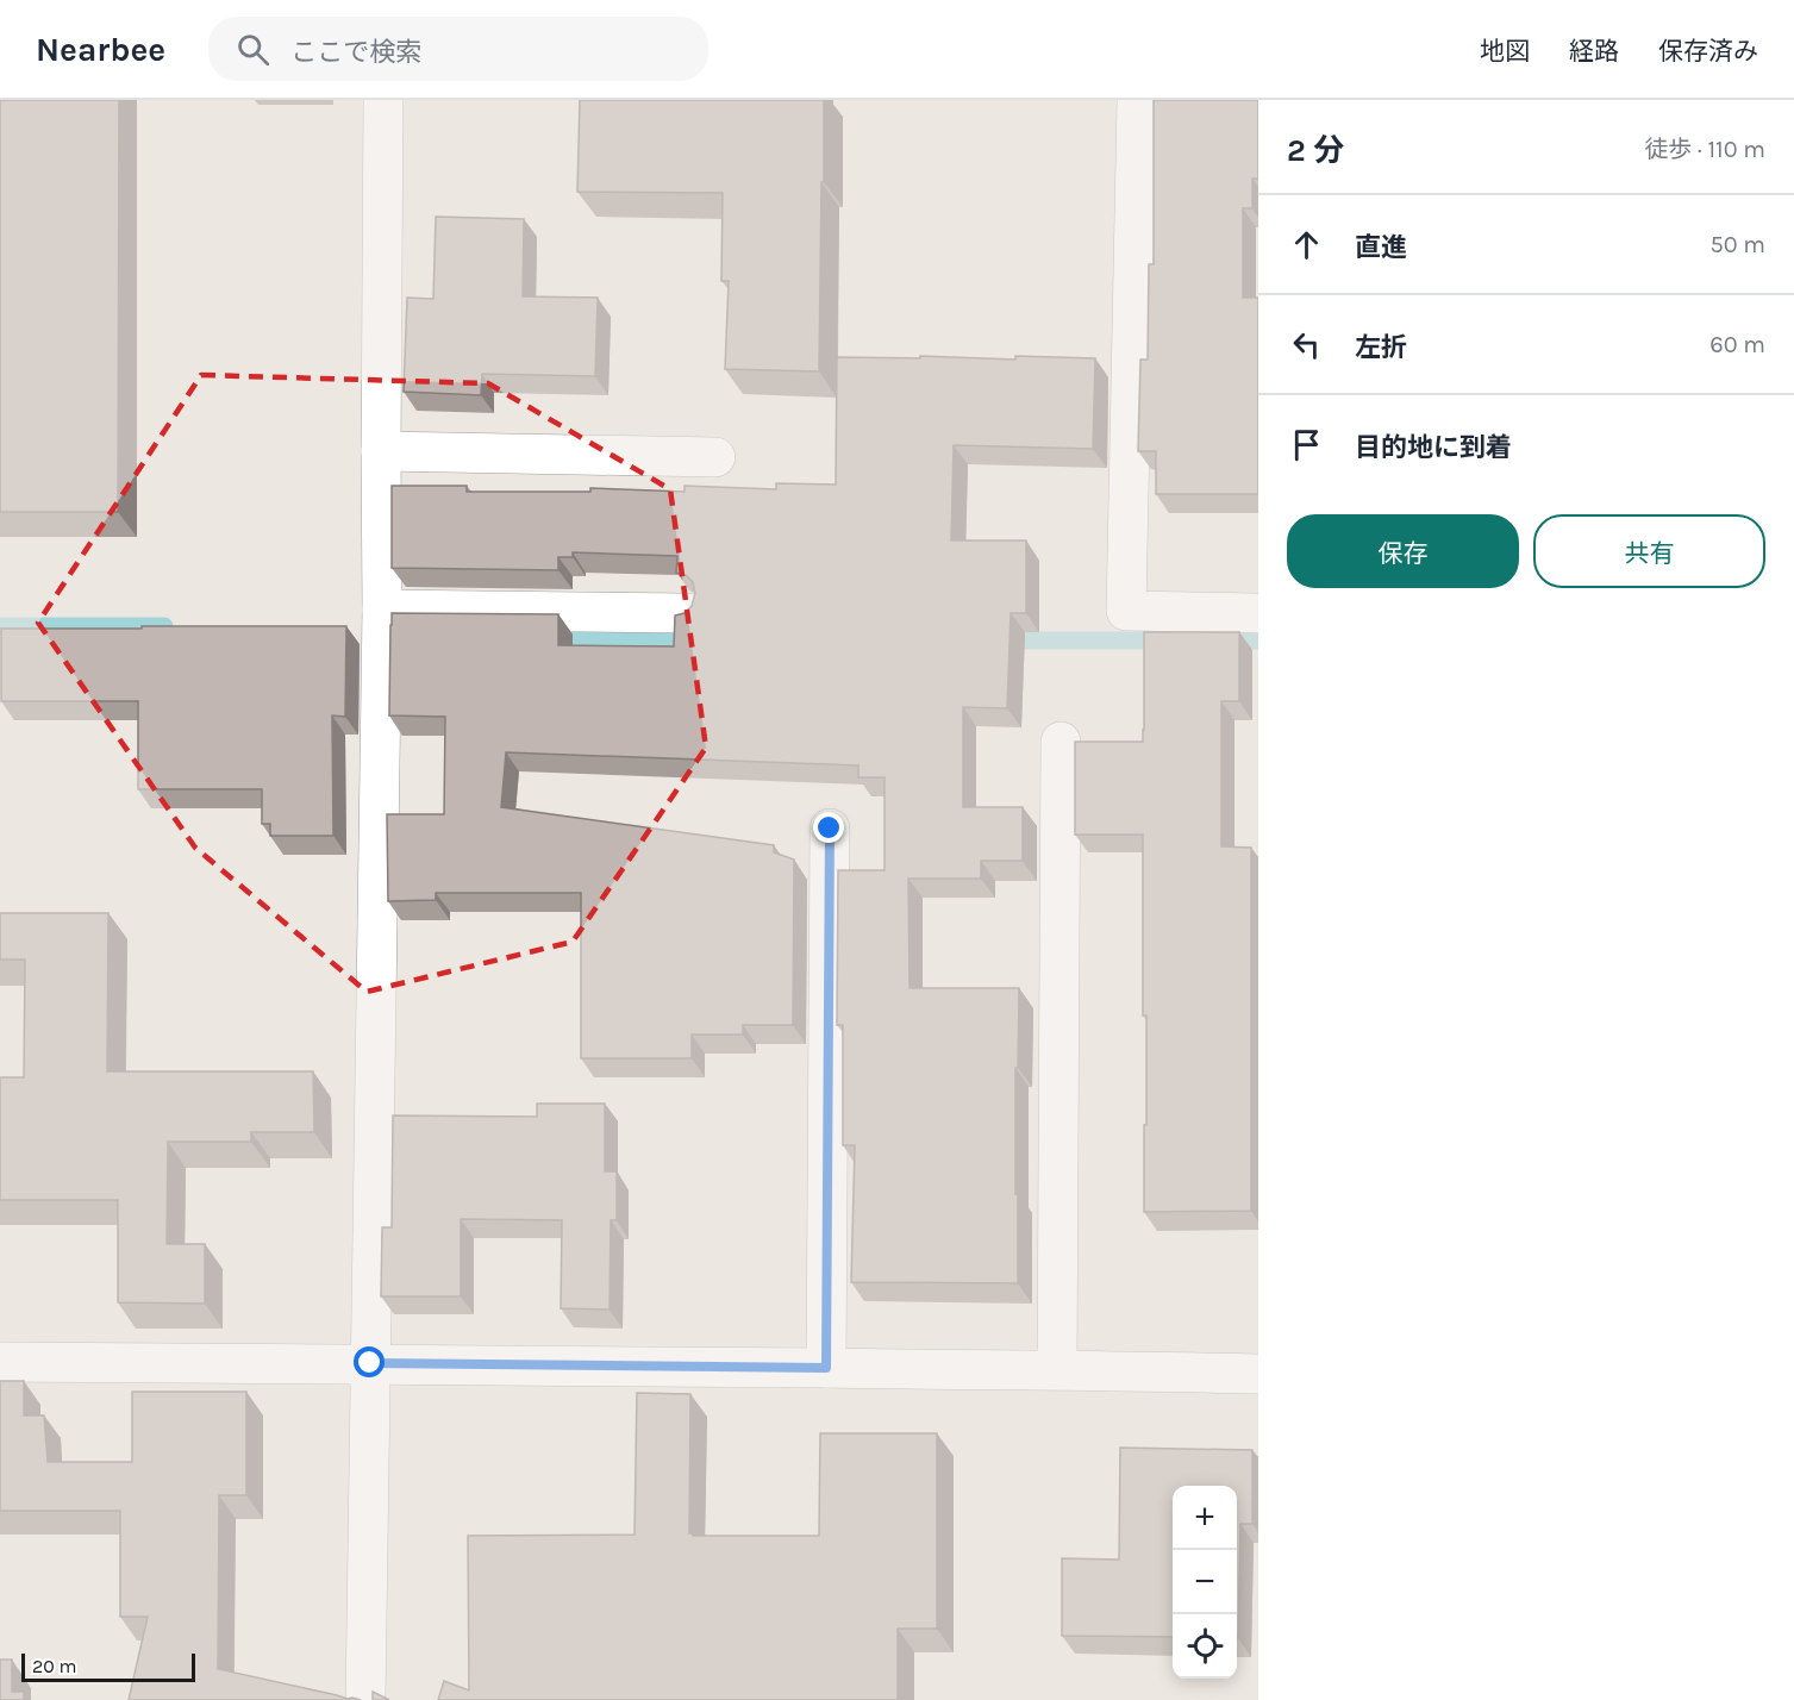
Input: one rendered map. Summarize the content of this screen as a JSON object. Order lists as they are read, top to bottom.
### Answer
{
  "scale_bar": "20 m",
  "page": {
    "header": "Nearbee",
    "search": "ここで検索",
    "nav": ["地図", "経路", "保存済み"],
    "heading": ["2 分", "徒歩 · 110 m"],
    "list": [
      ["直進", "50 m"],
      ["左折", "60 m"],
      "目的地に到着"
    ],
    "buttons": ["保存", "共有"],
    "map_buttons": ["+", "−"],
    "scale": "20 m"
  }
}
